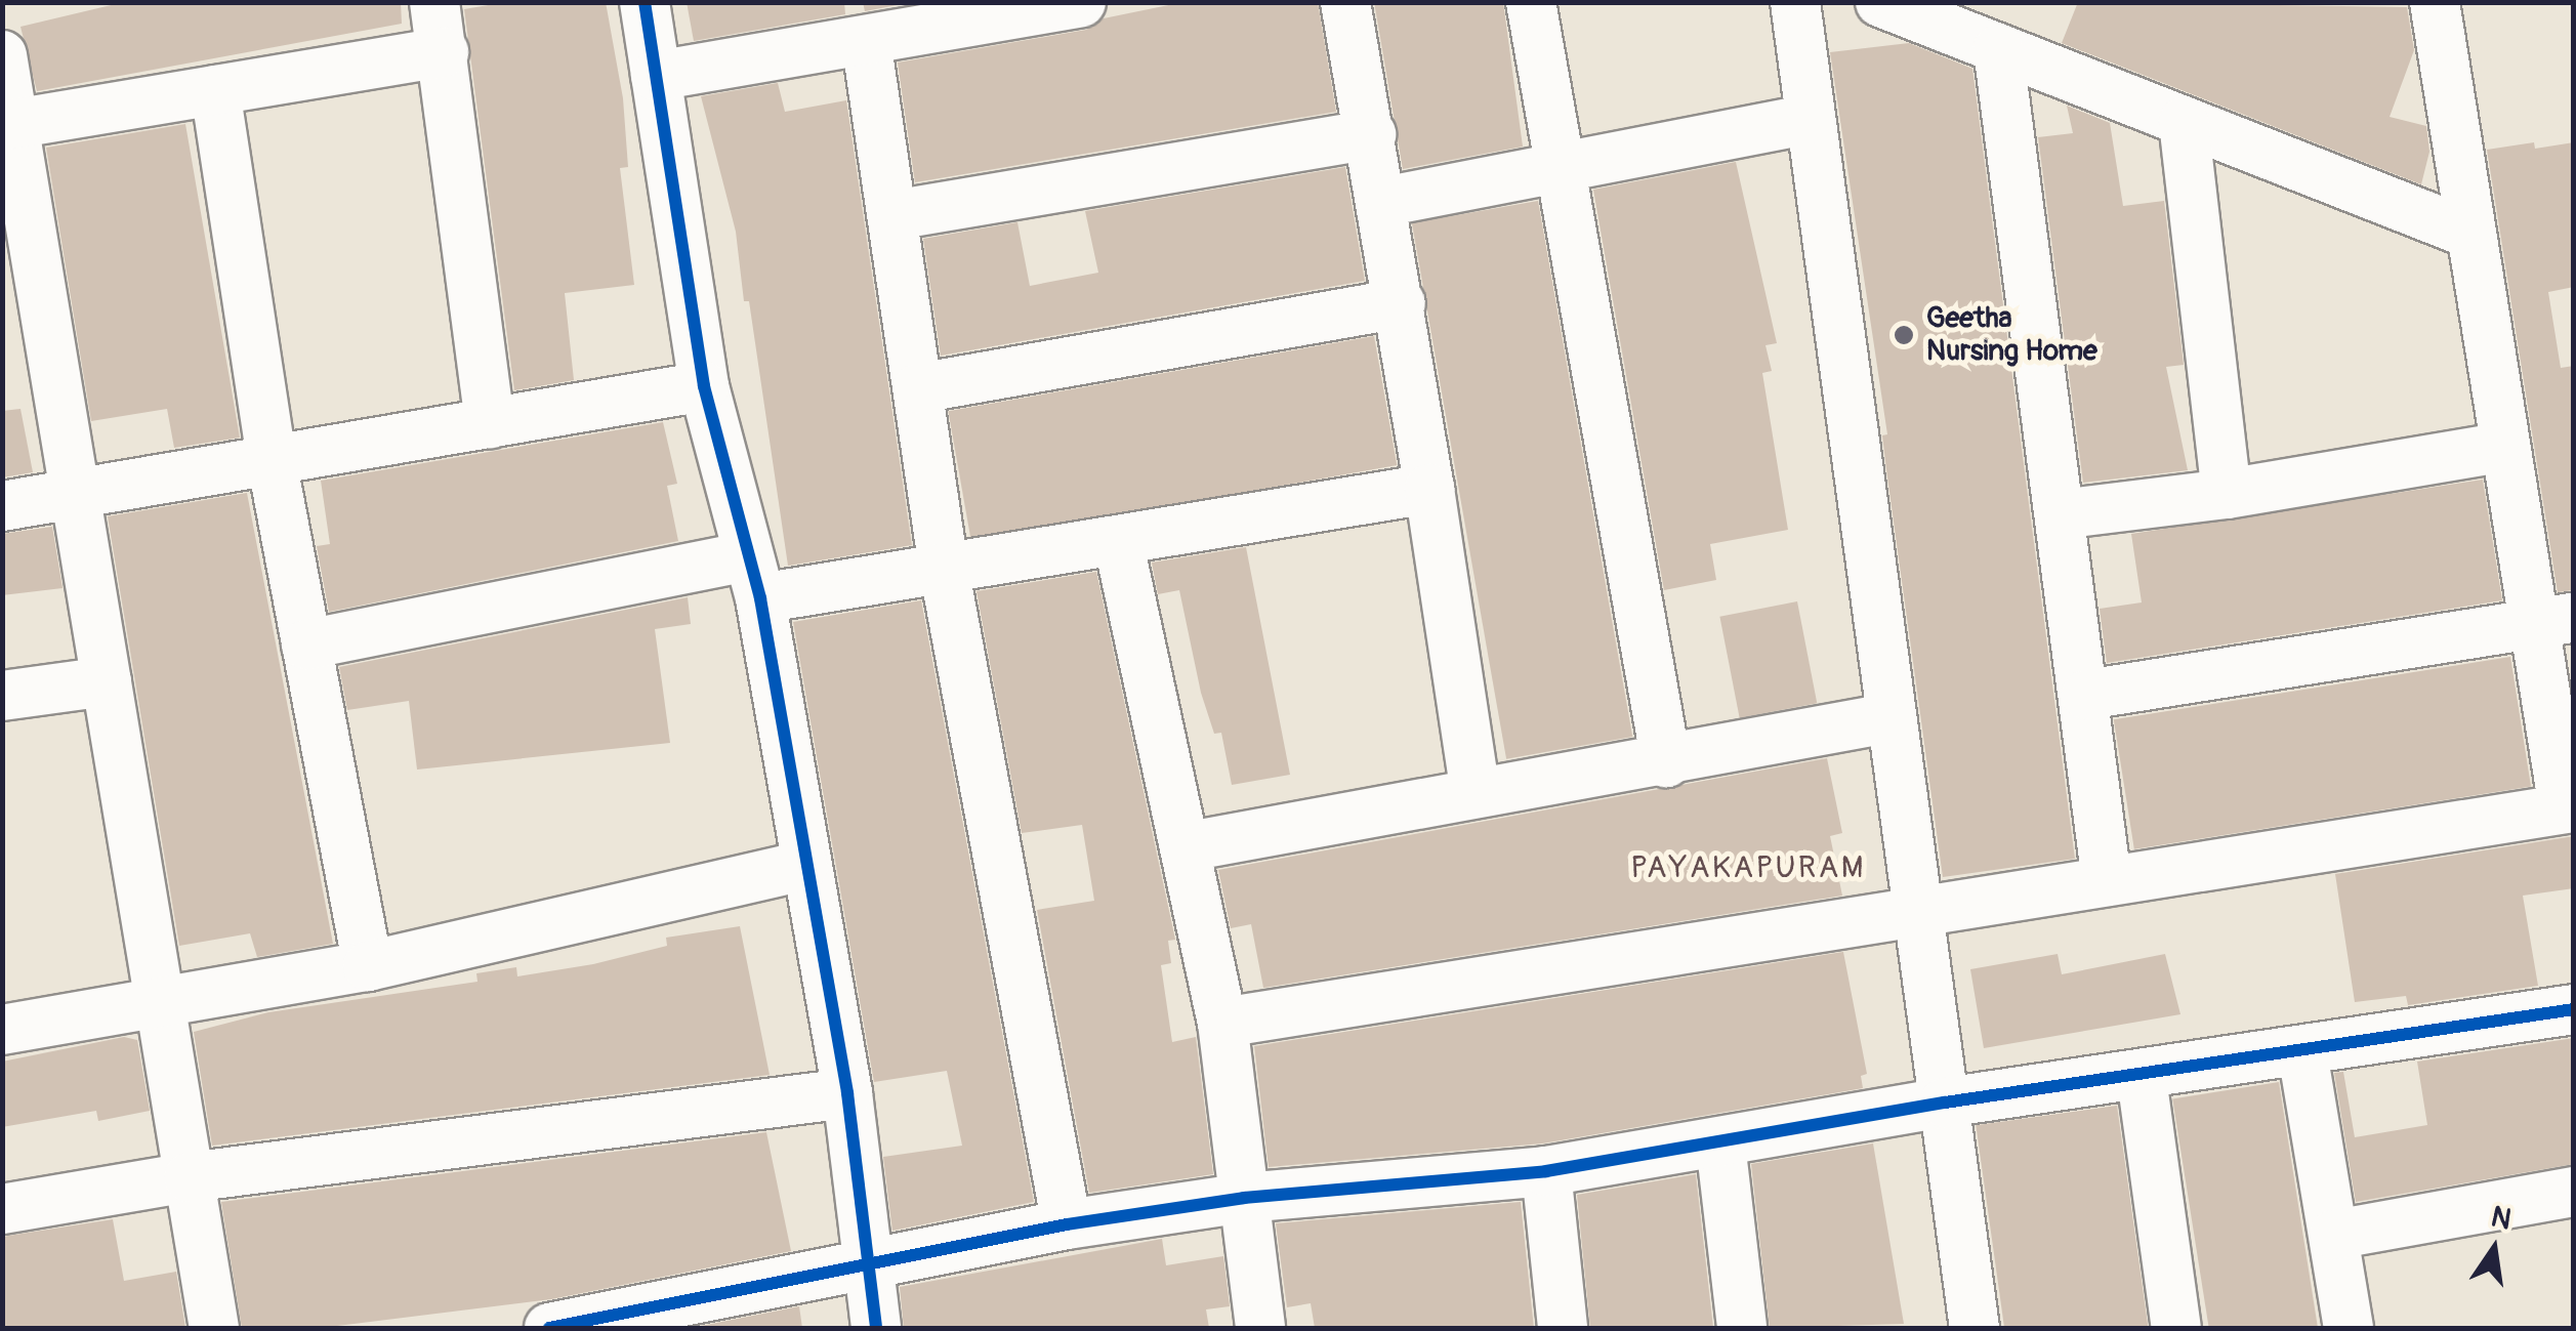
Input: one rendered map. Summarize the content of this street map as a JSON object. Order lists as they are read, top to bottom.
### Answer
{
  "districts": ["PAYAKAPURAM"],
  "places": ["Geetha Nursing Home"],
  "north": "top"
}
